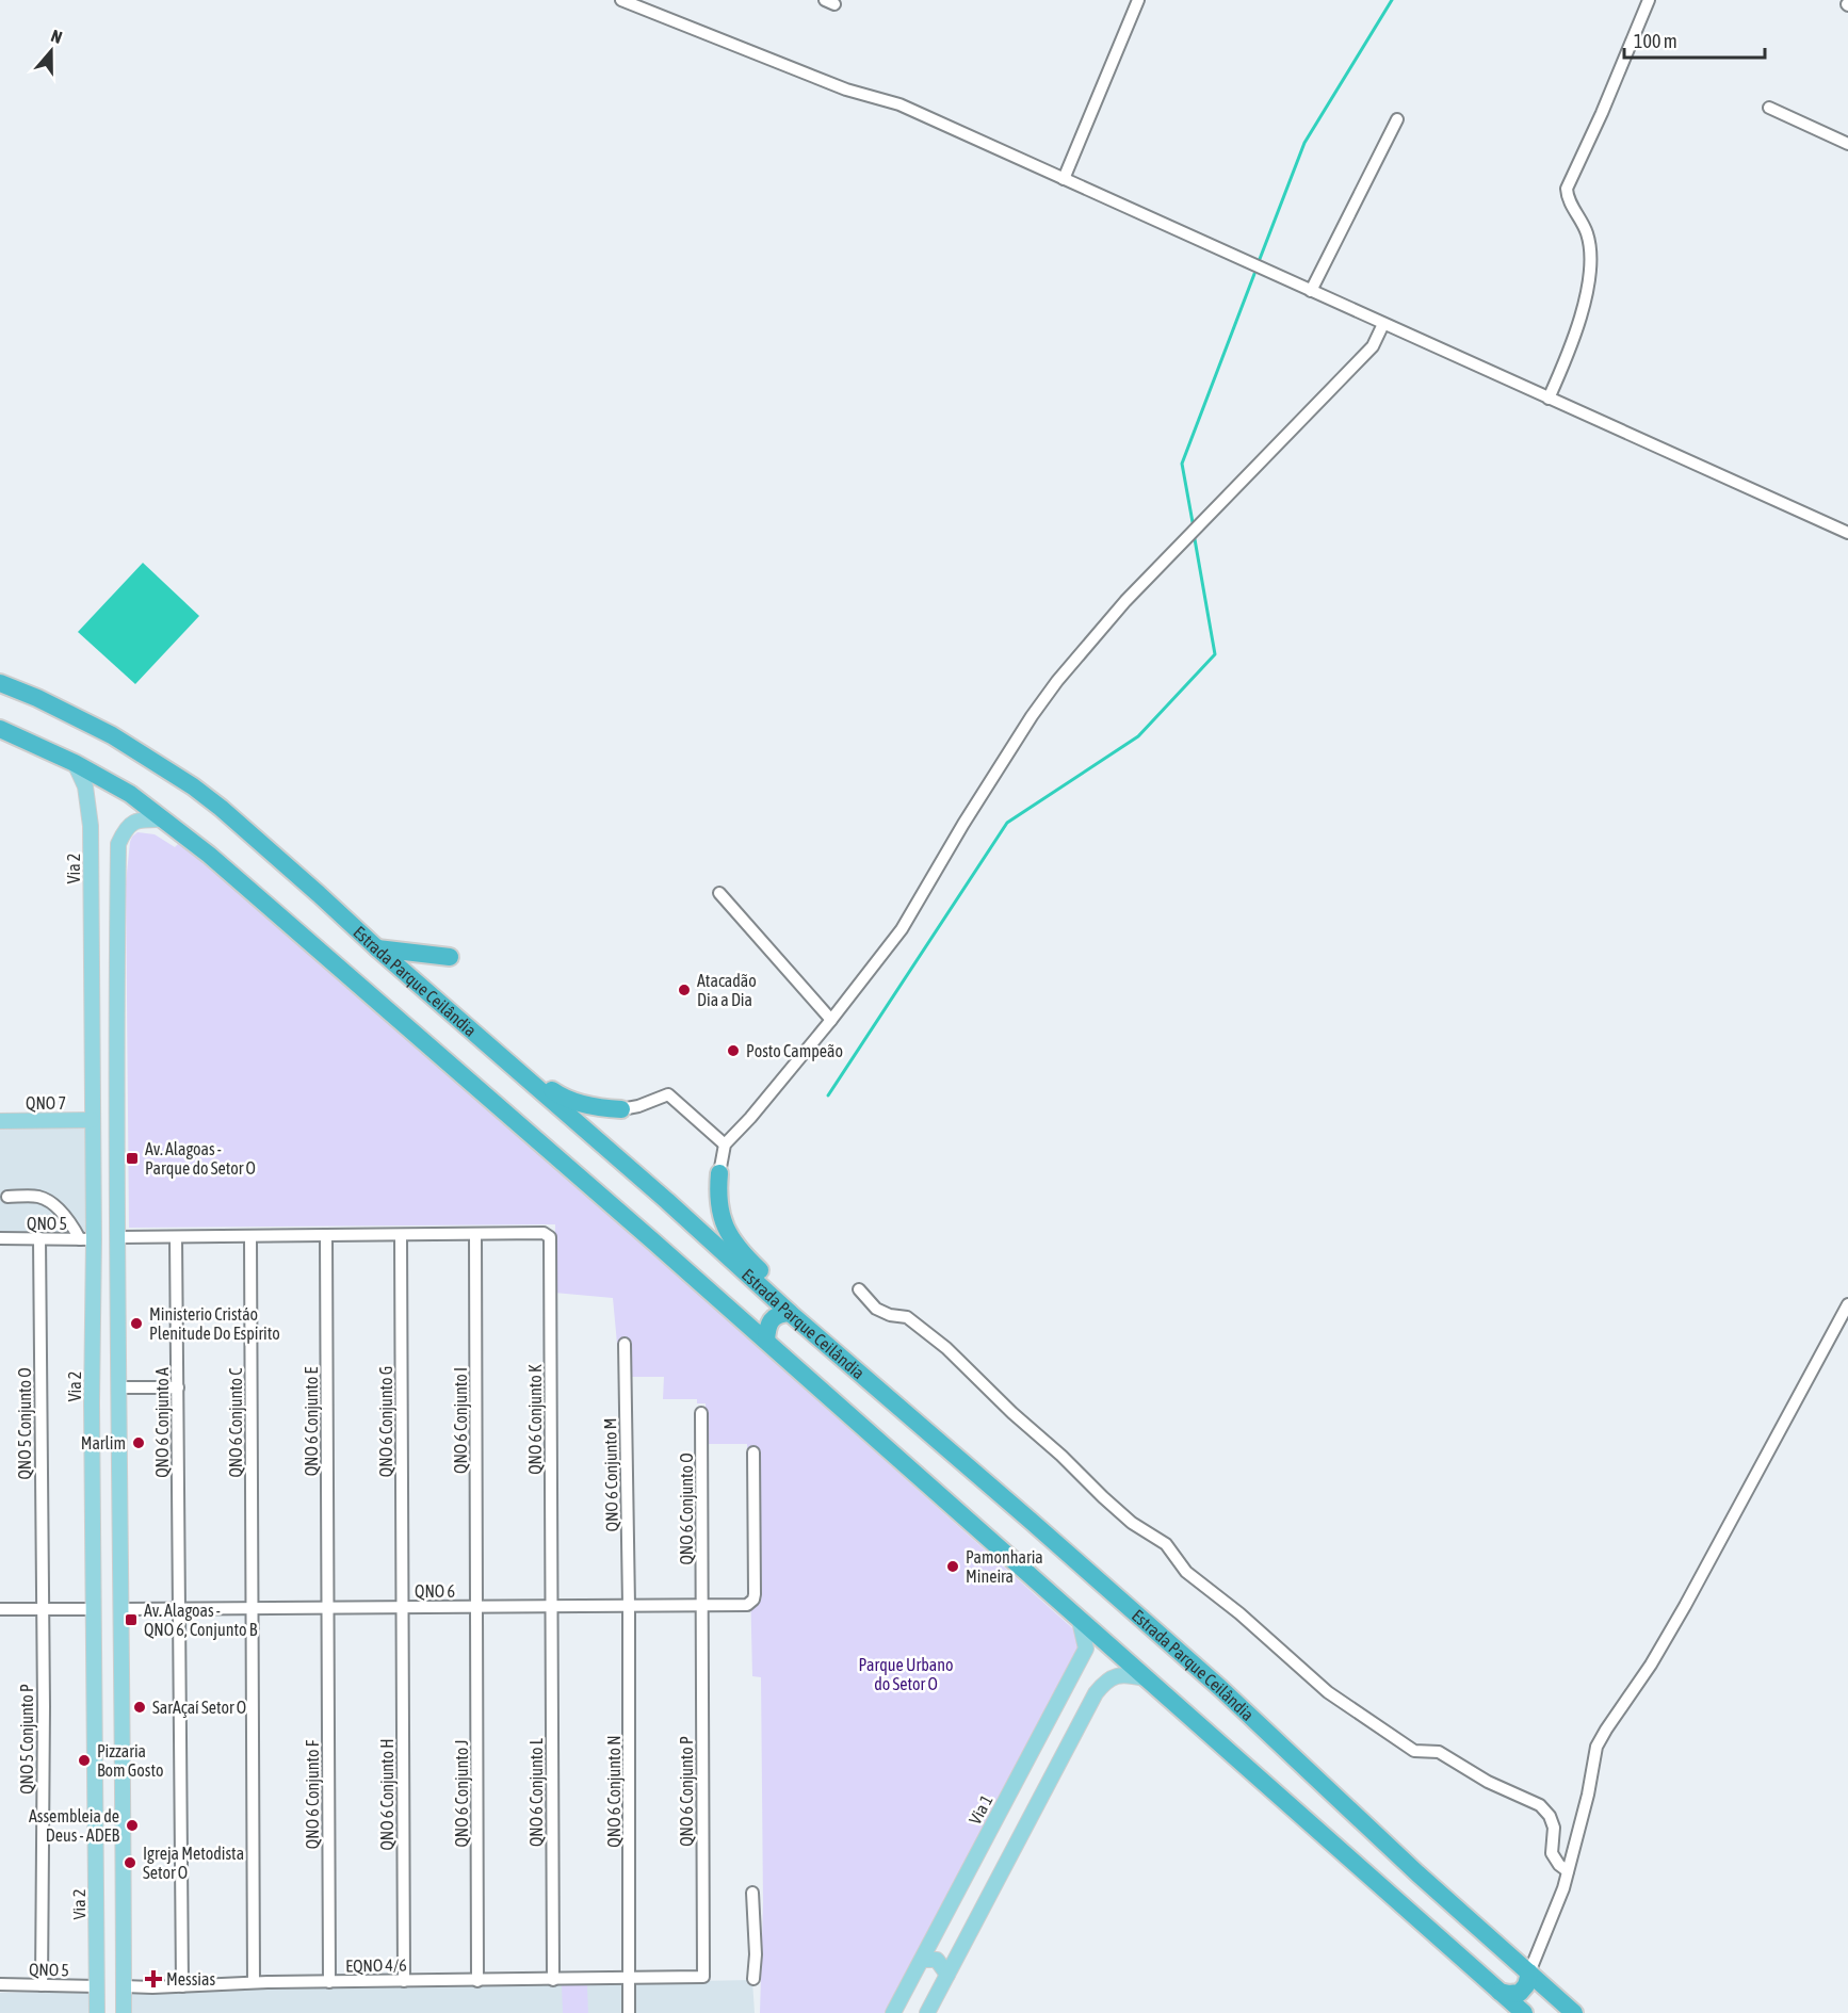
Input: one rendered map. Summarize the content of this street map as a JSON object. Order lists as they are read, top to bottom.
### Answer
{
  "streets": {
    "highway": ["Estrada Parque Ceilândia"],
    "main road": ["Via 2", "QNO 7", "Via 1"],
    "street": [
      "QNO 5",
      "QNO 6 Conjunto K",
      "QNO 6 Conjunto I",
      "QNO 6 Conjunto E",
      "QNO 6 Conjunto G",
      "QNO 6 Conjunto A",
      "QNO 6 Conjunto C",
      "QNO 5 Conjunto O",
      "QNO 6 Conjunto M",
      "QNO 6 Conjunto O",
      "QNO 6",
      "QNO 5 Conjunto P",
      "QNO 6 Conjunto N",
      "QNO 6 Conjunto P",
      "QNO 6 Conjunto L",
      "QNO 6 Conjunto J",
      "QNO 6 Conjunto F",
      "QNO 6 Conjunto H",
      "EQNO 4/6"
    ]
  },
  "crossings": [
    ["Via 2", "Estrada Parque Ceilândia"],
    ["Via 2", "QNO 7"],
    ["Via 2", "QNO 5"],
    ["Estrada Parque Ceilândia", "Via 1"],
    ["QNO 5", "QNO 5 Conjunto O"],
    ["QNO 5", "QNO 5 Conjunto P"],
    ["QNO 6 Conjunto K", "QNO 6 Conjunto I"],
    ["QNO 6 Conjunto K", "QNO 6"],
    ["QNO 6 Conjunto K", "QNO 6 Conjunto L"],
    ["QNO 6 Conjunto I", "QNO 6"],
    ["QNO 6 Conjunto I", "QNO 6 Conjunto J"],
    ["QNO 6 Conjunto E", "QNO 6"],
    ["QNO 6 Conjunto E", "QNO 6 Conjunto F"],
    ["QNO 6 Conjunto G", "QNO 6"],
    ["QNO 6 Conjunto G", "QNO 6 Conjunto H"],
    ["QNO 6 Conjunto A", "QNO 6"],
    ["QNO 6 Conjunto A", "EQNO 4/6"],
    ["QNO 6 Conjunto C", "QNO 6"],
    ["QNO 6 Conjunto C", "EQNO 4/6"],
    ["QNO 5 Conjunto O", "QNO 5 Conjunto P"],
    ["QNO 6 Conjunto M", "QNO 6"],
    ["QNO 6 Conjunto M", "QNO 6 Conjunto N"],
    ["QNO 6 Conjunto O", "QNO 6"],
    ["QNO 6 Conjunto O", "QNO 6 Conjunto P"],
    ["QNO 6", "QNO 6 Conjunto N"],
    ["QNO 6", "QNO 6 Conjunto P"],
    ["QNO 6", "QNO 6 Conjunto L"],
    ["QNO 6", "QNO 6 Conjunto J"],
    ["QNO 6", "QNO 6 Conjunto F"],
    ["QNO 6", "QNO 6 Conjunto H"],
    ["QNO 6 Conjunto N", "EQNO 4/6"],
    ["QNO 6 Conjunto P", "EQNO 4/6"],
    ["QNO 6 Conjunto L", "EQNO 4/6"],
    ["QNO 6 Conjunto J", "EQNO 4/6"],
    ["QNO 6 Conjunto F", "EQNO 4/6"],
    ["QNO 6 Conjunto H", "EQNO 4/6"]
  ],
  "parks": ["Parque Urbano do Setor O"],
  "places": {
    "other": [
      "Atacadão Dia a Dia",
      "Posto Campeão",
      "Ministerio Cristáo Plenitude Do Espirito",
      "Marlim",
      "Pamonharia Mineira",
      "SarAçaí Setor O",
      "Pizzaria Bom Gosto",
      "Assembleia de Deus - ADEB",
      "Igreja Metodista Setor O"
    ],
    "transit": ["Av. Alagoas - Parque do Setor O", "Av. Alagoas - QNO 6, Conjunto B"],
    "health": ["Messias"]
  },
  "scale_bar": "100 m",
  "north": "top"
}
